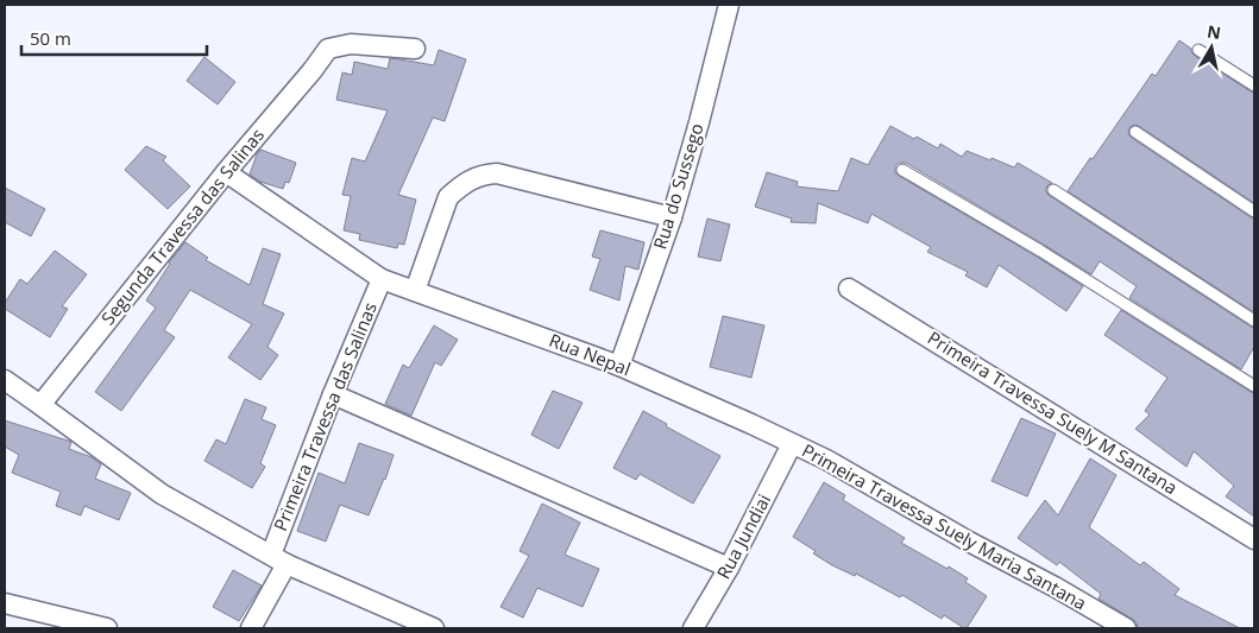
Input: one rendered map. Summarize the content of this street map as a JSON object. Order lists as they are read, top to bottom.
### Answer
{
  "streets": {
    "street": [
      "Rua do Sussego",
      "Segunda Travessa das Salinas",
      "Rua Nepal",
      "Primeira Travessa Suely M Santana",
      "Primeira Travessa das Salinas",
      "Primeira Travessa Suely Maria Santana",
      "Rua Jundiai"
    ]
  },
  "crossings": [
    ["Rua do Sussego", "Rua Nepal"],
    ["Rua Nepal", "Primeira Travessa das Salinas"],
    ["Rua Nepal", "Primeira Travessa Suely Maria Santana"],
    ["Rua Nepal", "Rua Jundiai"],
    ["Primeira Travessa Suely Maria Santana", "Rua Jundiai"]
  ],
  "scale_bar": "50 m",
  "north": "top"
}
